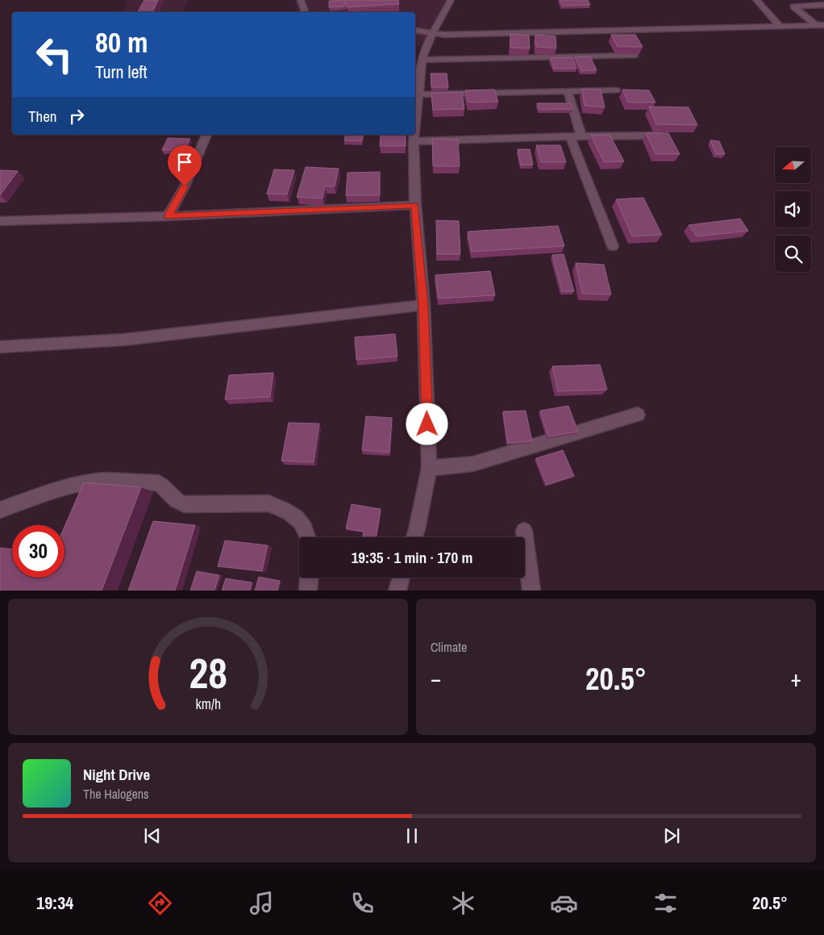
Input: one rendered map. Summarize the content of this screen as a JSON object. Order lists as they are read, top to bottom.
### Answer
{
  "north": "left",
  "page": {
    "turn": ["80 m", "Turn left"],
    "then": "Then",
    "limit": "30",
    "trip": "19:35 · 1 min · 170 m",
    "tile": "Climate",
    "heat": ["−", "20.5°", "+"],
    "song": ["Night Drive", "The Halogens"],
    "tabs": ["19:34", "20.5°"],
    "gauge": ["28", "km/h"]
  }
}
